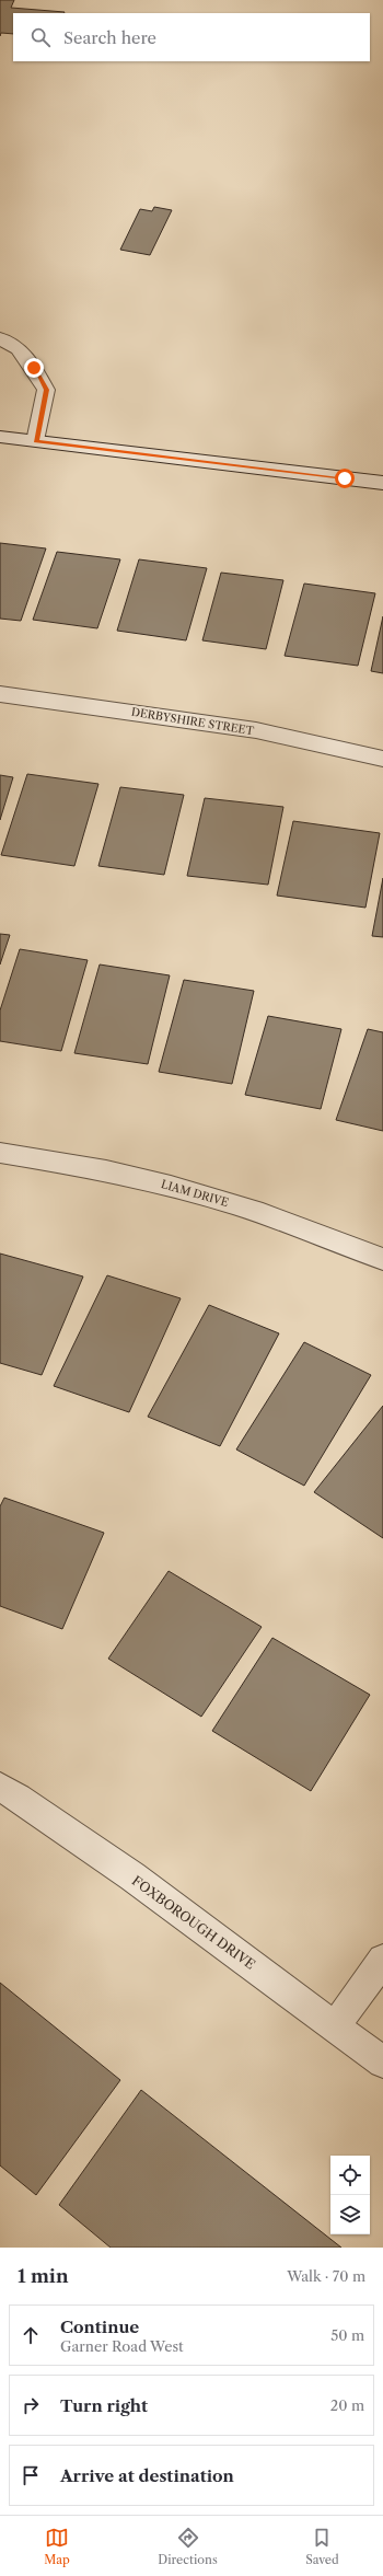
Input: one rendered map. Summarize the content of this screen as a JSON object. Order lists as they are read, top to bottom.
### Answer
{
  "streets": {
    "street": ["DERBYSHIRE STREET", "LIAM DRIVE", "FOXBOROUGH DRIVE"]
  },
  "page": {
    "search": "Search here",
    "heading": ["1 min", "Walk · 70 m"],
    "list": [
      ["Continue", "Garner Road West", "50 m"],
      ["Turn right", "20 m"],
      "Arrive at destination"
    ],
    "nav": ["Map", "Directions", "Saved"]
  }
}
